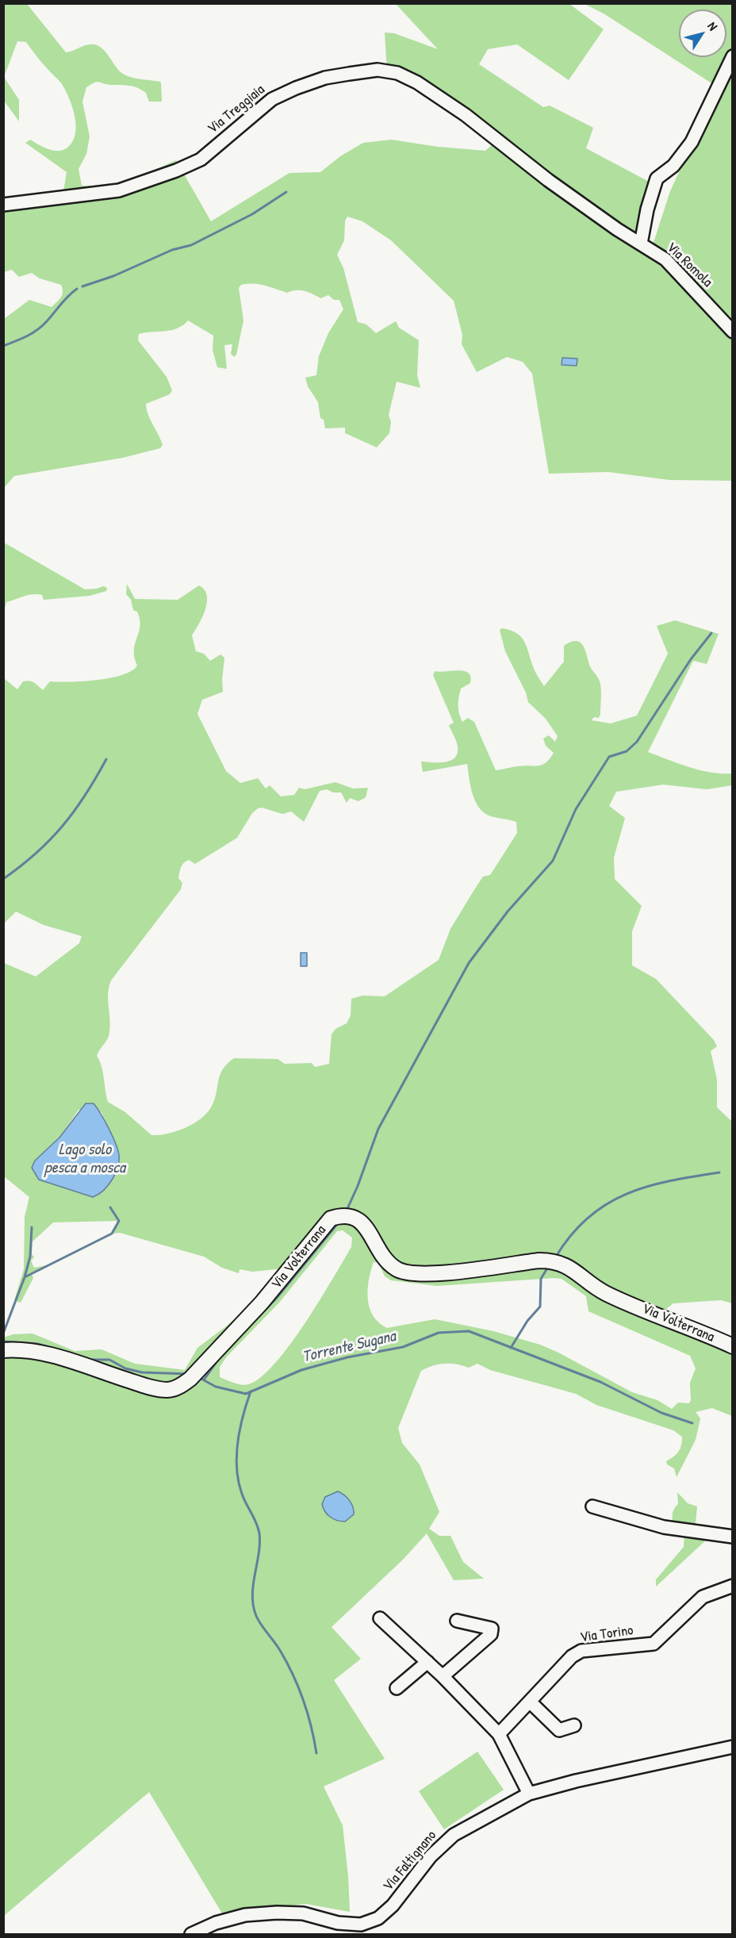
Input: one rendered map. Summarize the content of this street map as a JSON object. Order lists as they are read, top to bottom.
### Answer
{
  "streets": {
    "main road": ["Via Volterrana"],
    "street": [
      "Via Treggiaia",
      "Via Romola",
      "Via Torino",
      "Via Faltignano"
    ]
  },
  "crossings": [
    ["Via Treggiaia", "Via Romola"]
  ],
  "water": ["Lago solo pesca a mosca", "Torrente Sugana"],
  "north": "top right"
}
